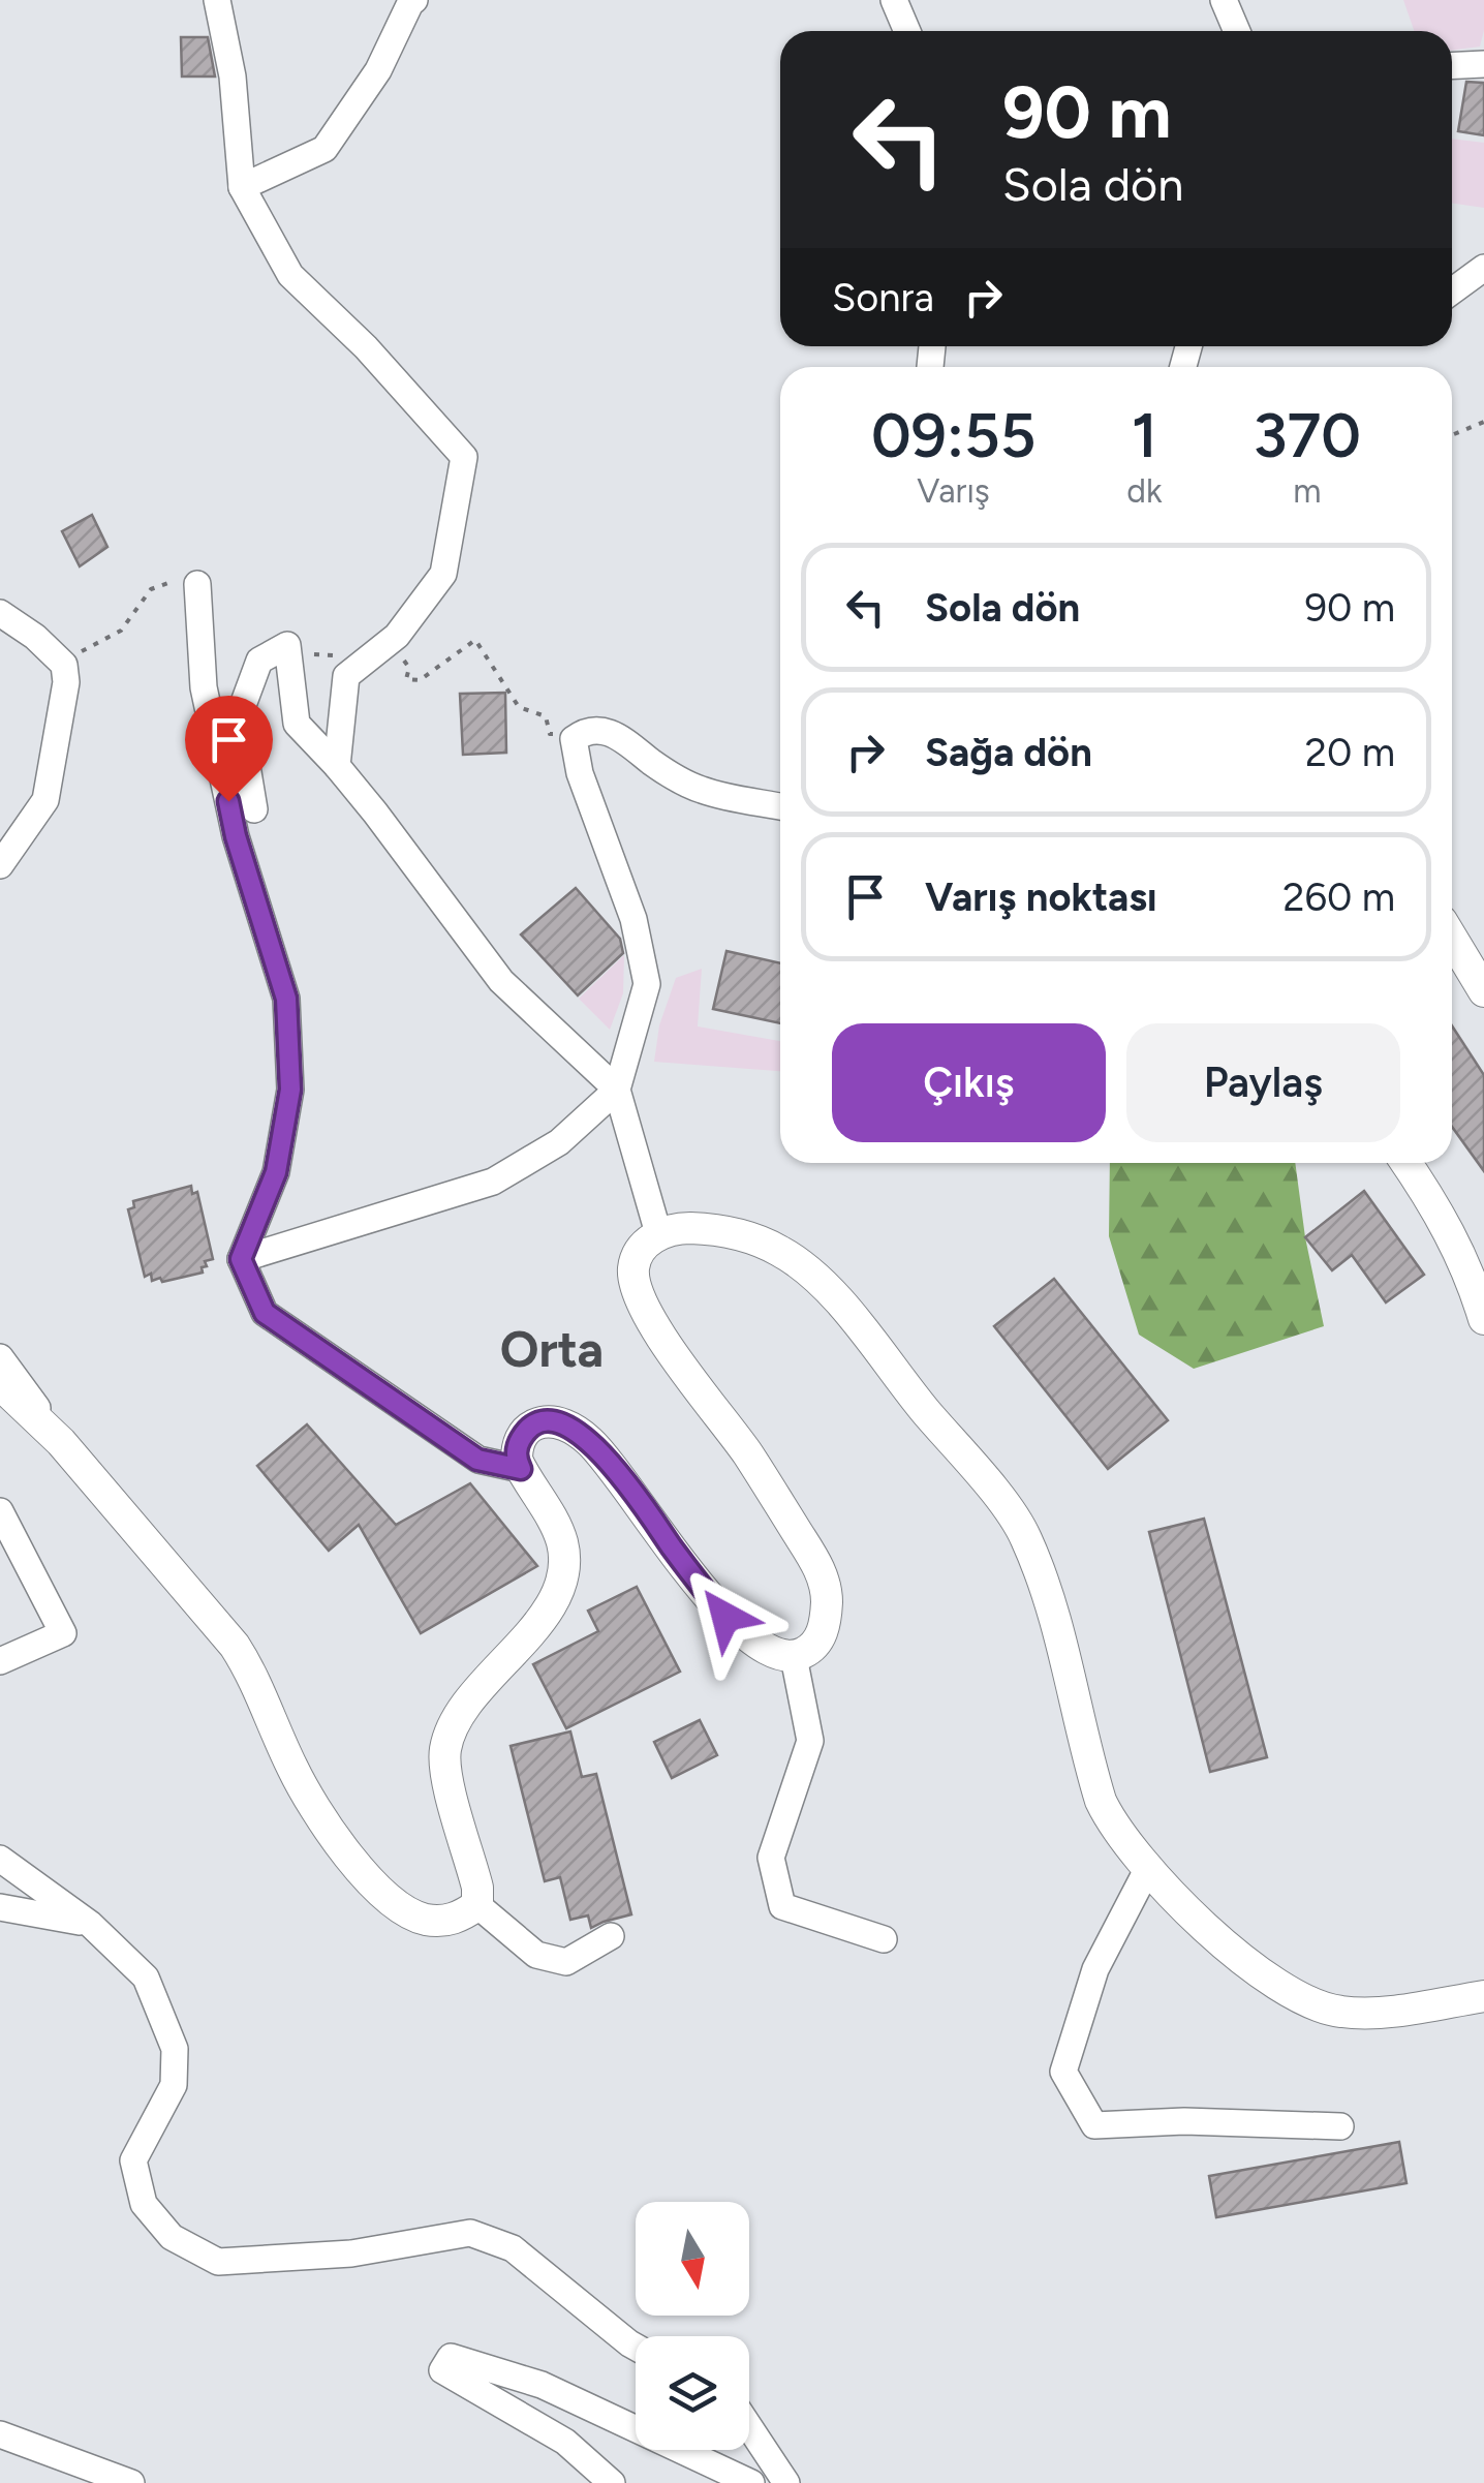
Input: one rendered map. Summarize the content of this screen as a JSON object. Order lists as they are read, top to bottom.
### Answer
{
  "districts": ["Orta"],
  "north": "bottom",
  "page": {
    "turn": ["90 m", "Sola dön"],
    "then": "Sonra",
    "eta": [
      "09:55",
      "Varış",
      "1",
      "dk",
      "370",
      "m"
    ],
    "list": [
      {
        "name": "Sola dön",
        "value": "90 m"
      },
      {
        "name": "Sağa dön",
        "value": "20 m"
      },
      {
        "name": "Varış noktası",
        "value": "260 m"
      }
    ],
    "buttons": ["Çıkış", "Paylaş"]
  }
}
